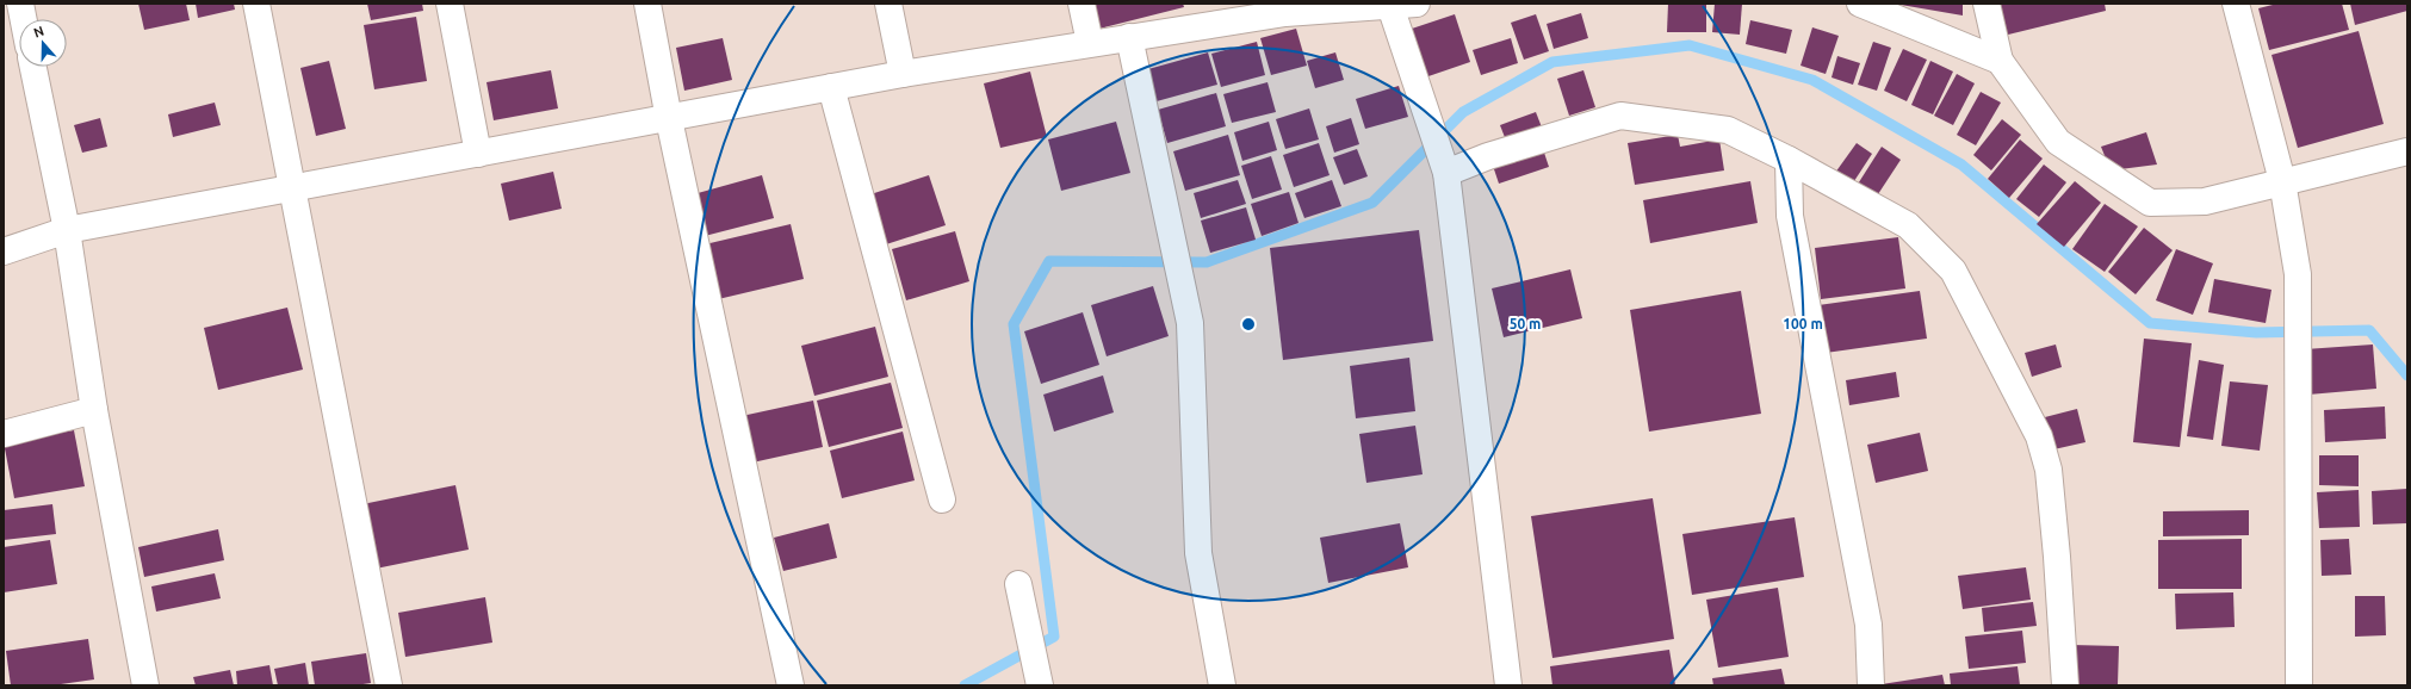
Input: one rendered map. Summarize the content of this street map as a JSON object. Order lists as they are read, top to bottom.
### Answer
{
  "north": "top",
  "rings": ["50 m", "100 m"]
}
